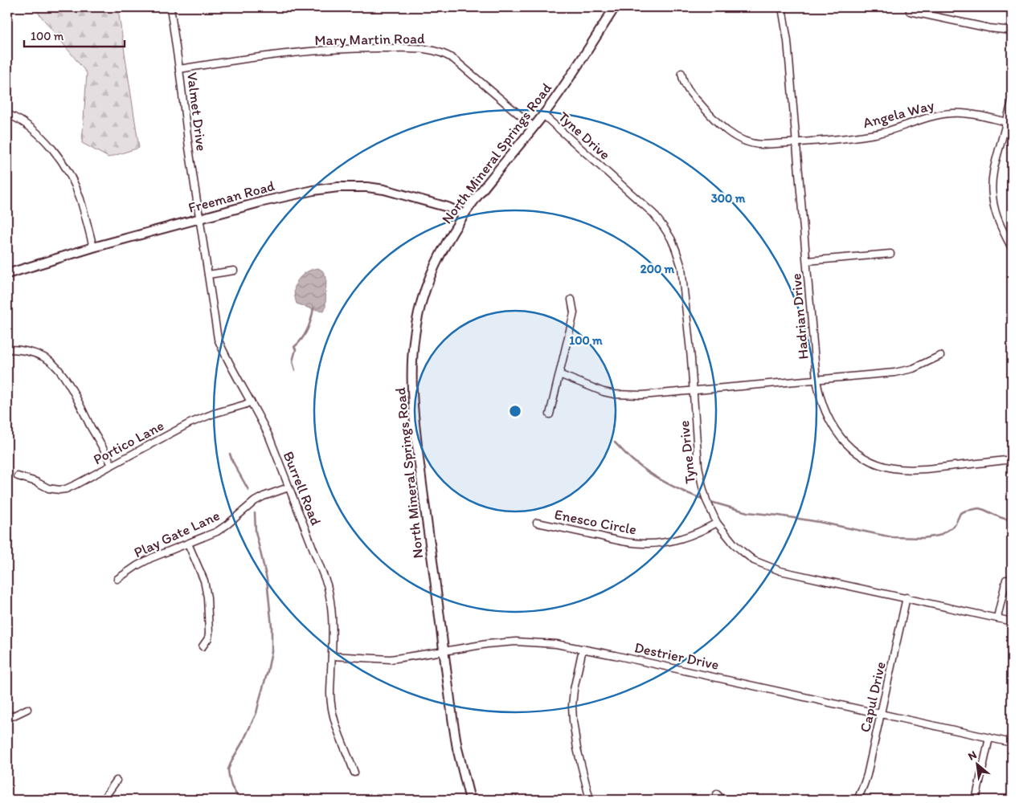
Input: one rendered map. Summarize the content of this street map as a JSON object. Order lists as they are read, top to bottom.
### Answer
{
  "streets": {
    "street": [
      "Mary Martin Road",
      "Valmet Drive",
      "Angela Way",
      "Tyne Drive",
      "North Mineral Springs Road",
      "Freeman Road",
      "Hadrian Drive",
      "Portico Lane",
      "Burrell Road",
      "Enesco Circle",
      "Play Gate Lane",
      "Destrier Drive",
      "Capul Drive"
    ]
  },
  "crossings": [
    ["Mary Martin Road", "Valmet Drive"],
    ["Mary Martin Road", "North Mineral Springs Road"],
    ["Valmet Drive", "Freeman Road"],
    ["Valmet Drive", "Burrell Road"],
    ["Angela Way", "Hadrian Drive"],
    ["Tyne Drive", "North Mineral Springs Road"],
    ["Tyne Drive", "Enesco Circle"],
    ["Tyne Drive", "Capul Drive"],
    ["North Mineral Springs Road", "Freeman Road"],
    ["North Mineral Springs Road", "Destrier Drive"],
    ["Freeman Road", "Burrell Road"],
    ["Portico Lane", "Burrell Road"],
    ["Burrell Road", "Play Gate Lane"],
    ["Burrell Road", "Destrier Drive"],
    ["Destrier Drive", "Capul Drive"]
  ],
  "scale_bar": "100 m",
  "north": "top left",
  "rings": ["300 m", "200 m", "100 m"]
}
